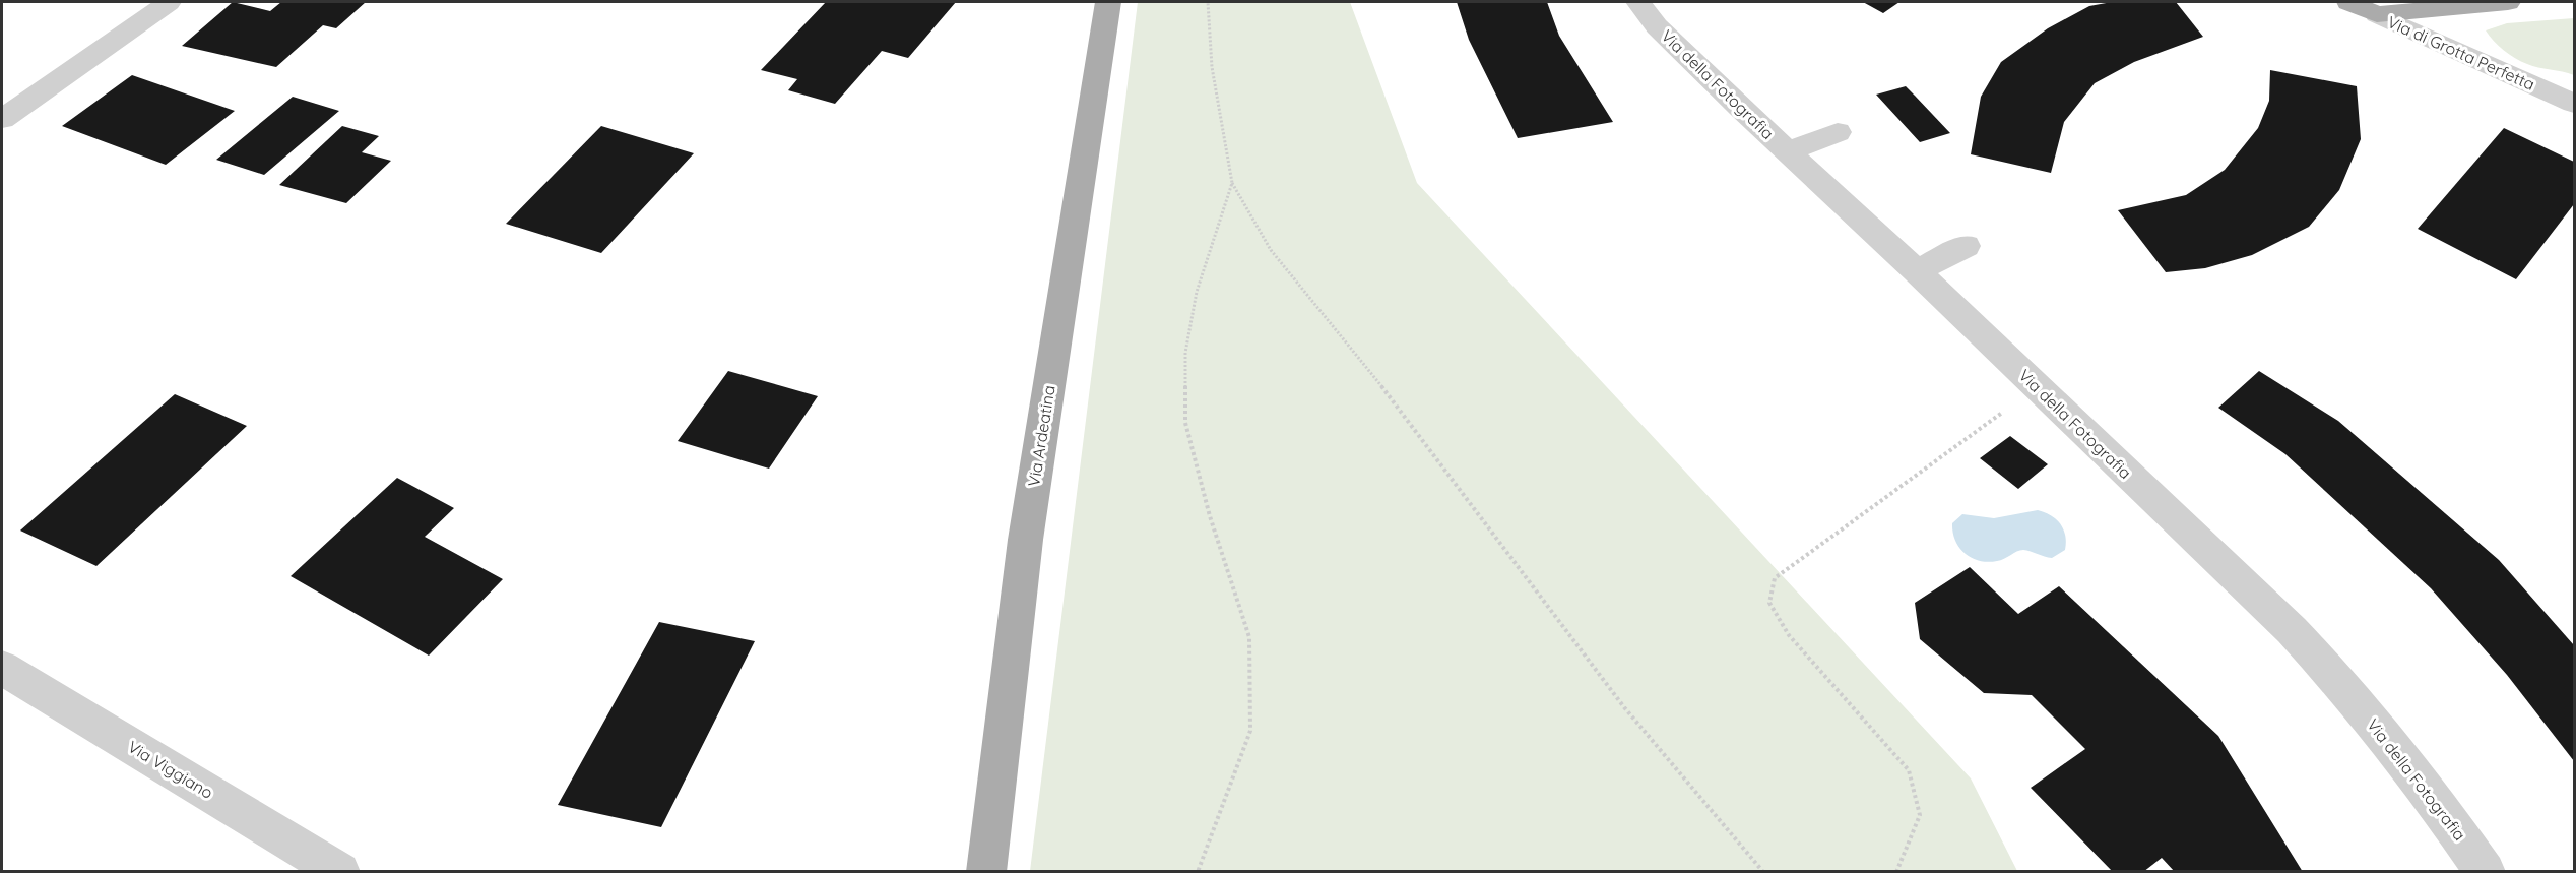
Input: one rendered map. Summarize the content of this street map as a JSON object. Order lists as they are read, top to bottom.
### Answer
{
  "streets": {
    "main road": ["Via di Grotta Perfetta", "Via Ardeatina"],
    "street": ["Via della Fotografia", "Via Viggiano"]
  }
}
